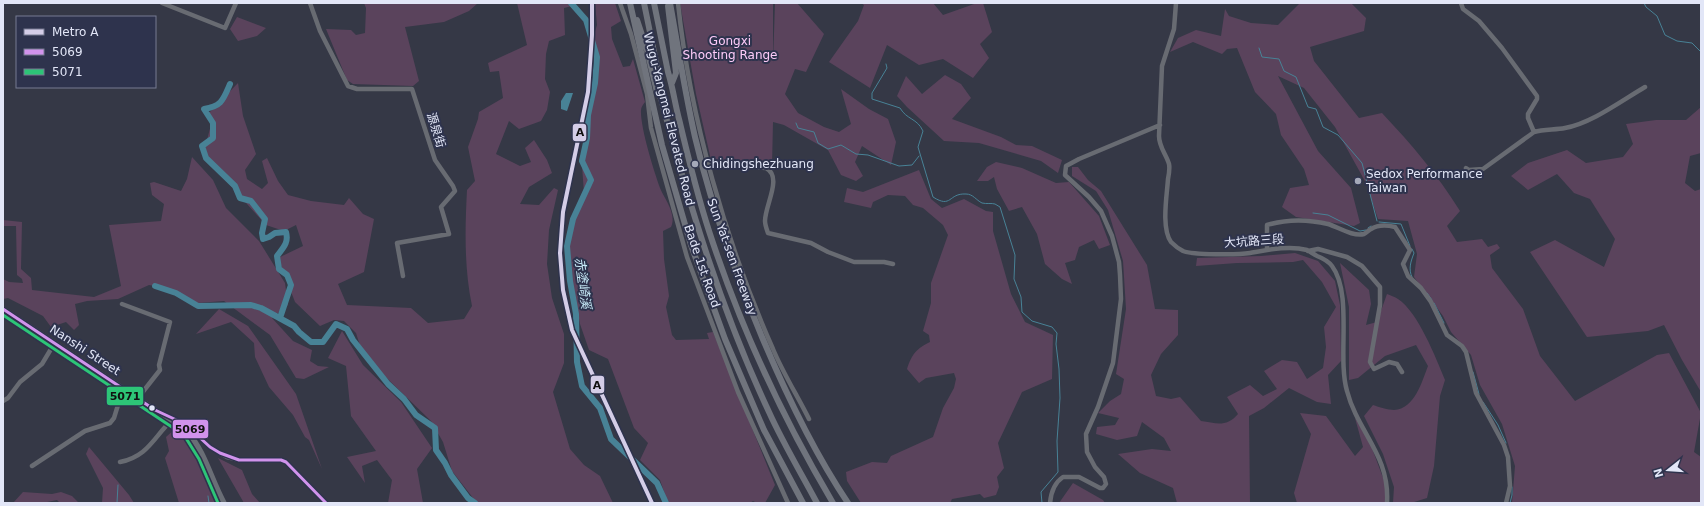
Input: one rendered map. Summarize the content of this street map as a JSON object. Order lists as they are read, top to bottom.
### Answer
{
  "streets": {
    "highway": ["Wugu-Yangmei Elevated Road", "Sun Yat-sen Freeway"],
    "main road": ["Nanshi Street"],
    "street": ["源泉街", "大坑路三段", "Bade 1st Road"]
  },
  "water": ["赤塗崎溪"],
  "parks": ["Gongxi Shooting Range"],
  "places": ["Chidingshezhuang", "Sedox Performance Taiwan"],
  "lines": ["metro line A", "transit line 5069", "transit line 5071"],
  "legend": ["Metro A", "5069", "5071"],
  "north": "left"
}
